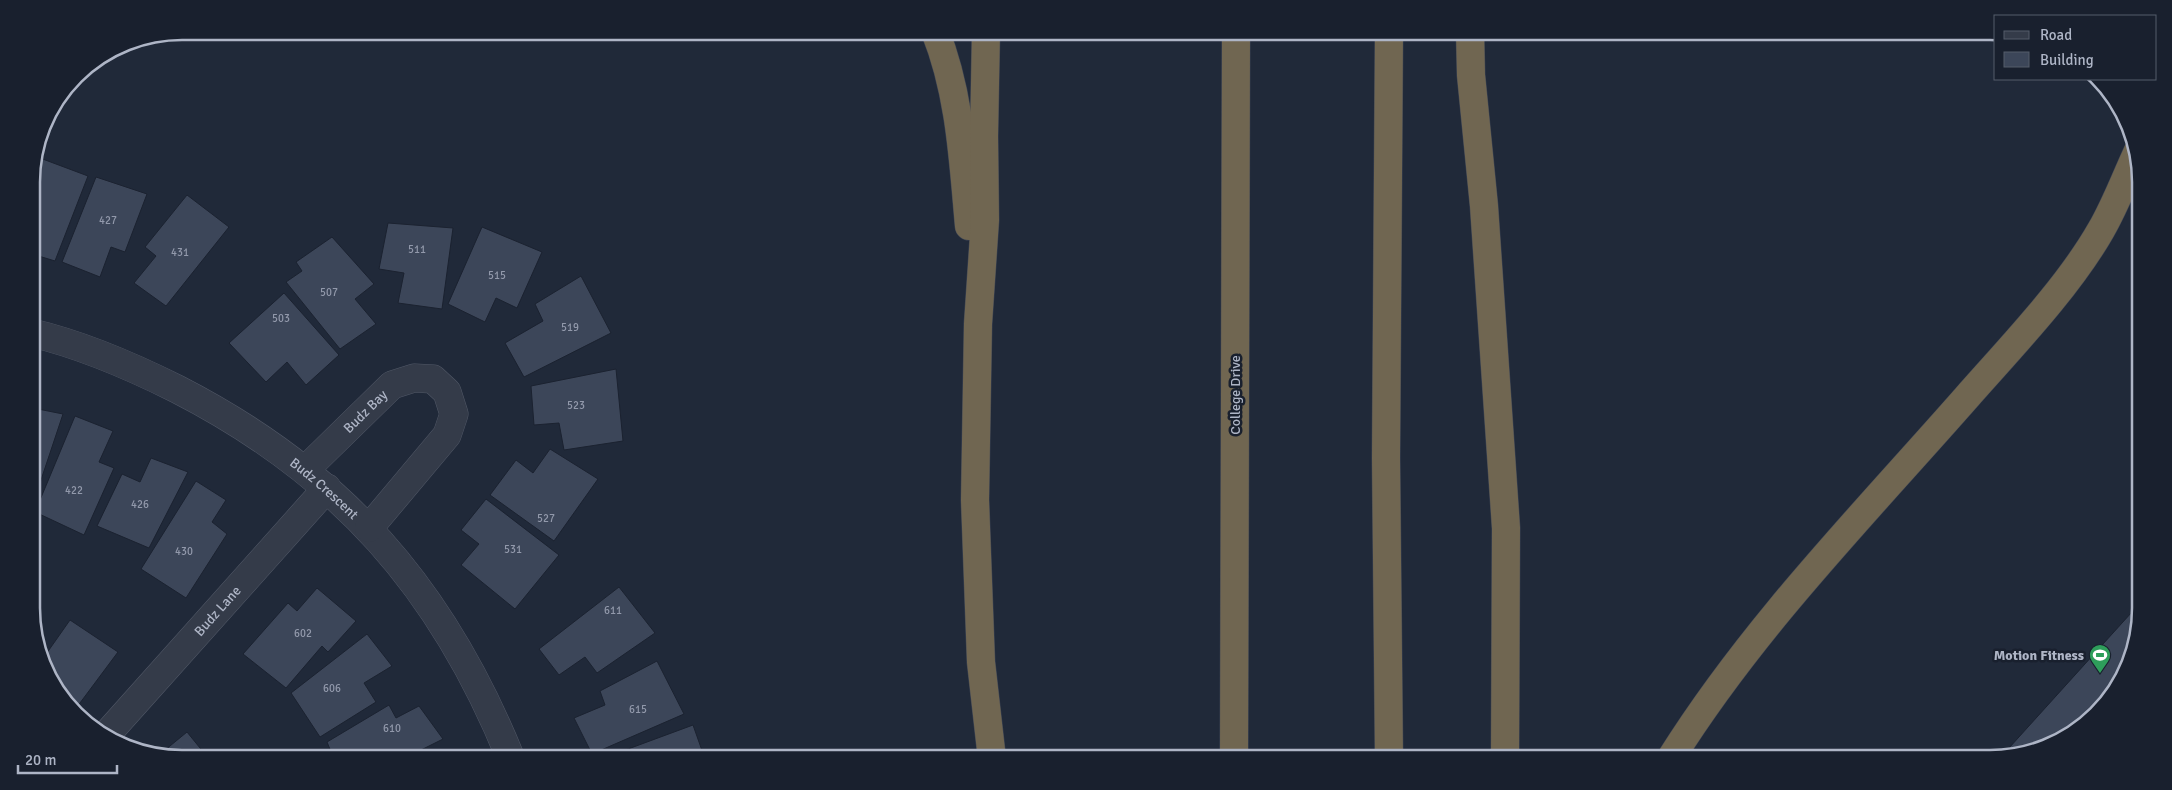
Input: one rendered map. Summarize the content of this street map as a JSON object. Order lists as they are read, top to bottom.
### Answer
{
  "streets": {
    "highway": ["College Drive"],
    "street": ["Budz Bay", "Budz Crescent", "Budz Lane"]
  },
  "crossings": [
    ["Budz Bay", "Budz Crescent"],
    ["Budz Crescent", "Budz Lane"]
  ],
  "places": {
    "sports": ["Motion Fitness"]
  },
  "house_numbers": [
    "427",
    "511",
    "431",
    "515",
    "507",
    "503",
    "519",
    "523",
    "422",
    "426",
    "527",
    "531",
    "430",
    "611",
    "602",
    "606",
    "615",
    "610"
  ],
  "legend": ["Road", "Building"],
  "scale_bar": "20 m"
}
